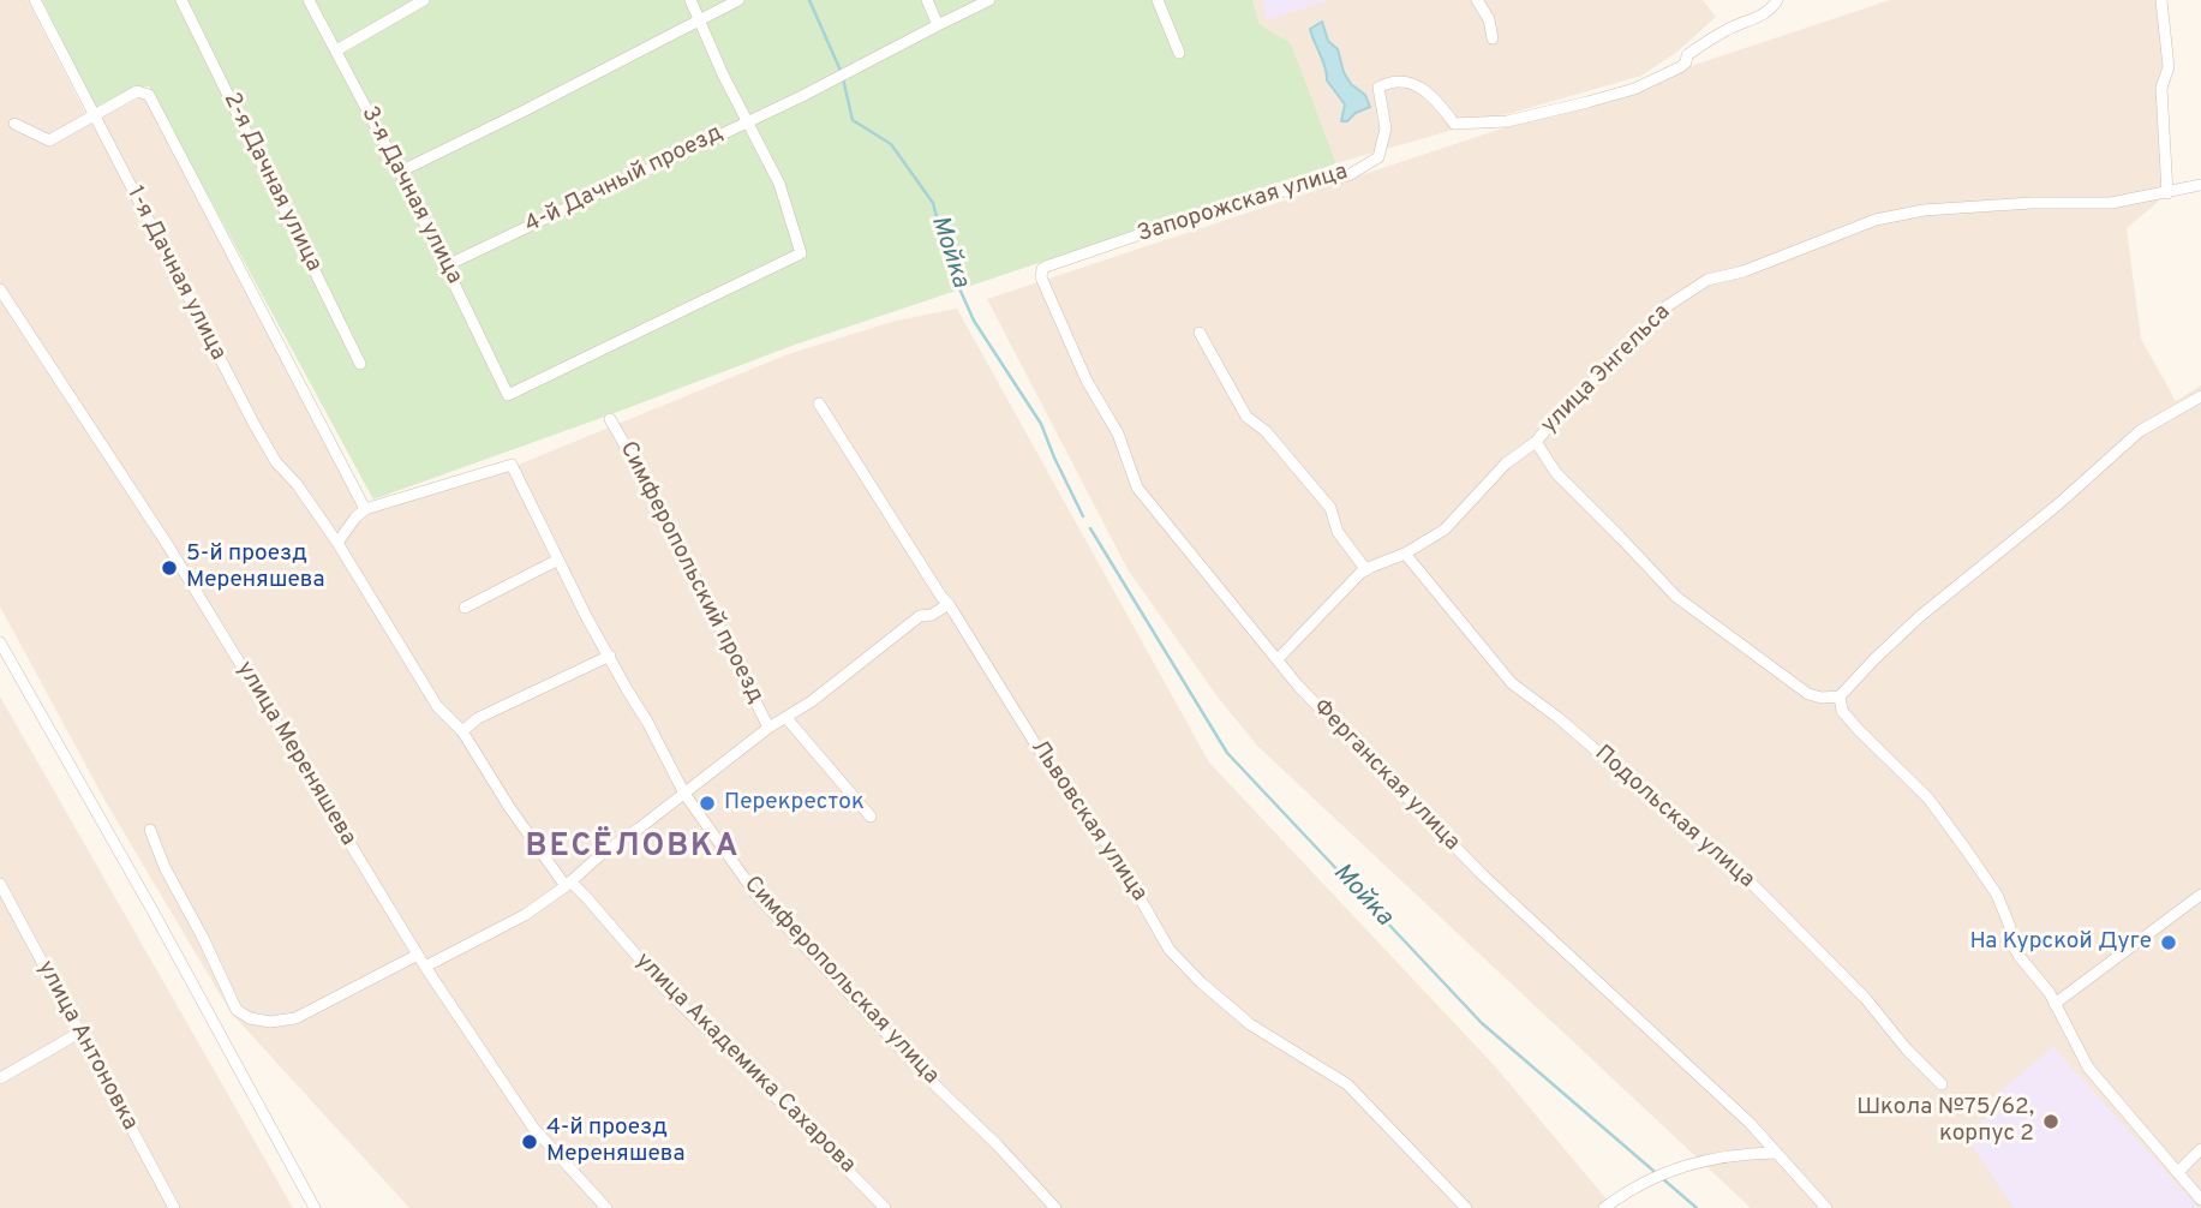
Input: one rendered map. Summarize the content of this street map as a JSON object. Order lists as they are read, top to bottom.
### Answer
{
  "streets": {
    "street": [
      "4-й Дачный проезд",
      "2-я Дачная улица",
      "3-я Дачная улица",
      "Запорожская улица",
      "1-я Дачная улица",
      "улица Энгельса",
      "Симферопольский проезд",
      "улица Мереняшева",
      "Ферганская улица",
      "Подольская улица",
      "Львовская улица",
      "Симферопольская улица",
      "улица Антоновка",
      "улица Академика Сахарова"
    ]
  },
  "crossings": [
    ["4-й Дачный проезд", "3-я Дачная улица"],
    ["Запорожская улица", "Ферганская улица"],
    ["1-я Дачная улица", "улица Академика Сахарова"],
    ["улица Энгельса", "Ферганская улица"],
    ["улица Энгельса", "Подольская улица"]
  ],
  "districts": ["ВЕСЁЛОВКА"],
  "water": ["Мойка"],
  "places": [
    "5-й проезд Мереняшева",
    "Перекресток",
    "На Курской Дуге",
    "Школа №75/62, корпус 2",
    "4-й проезд Мереняшева"
  ]
}
